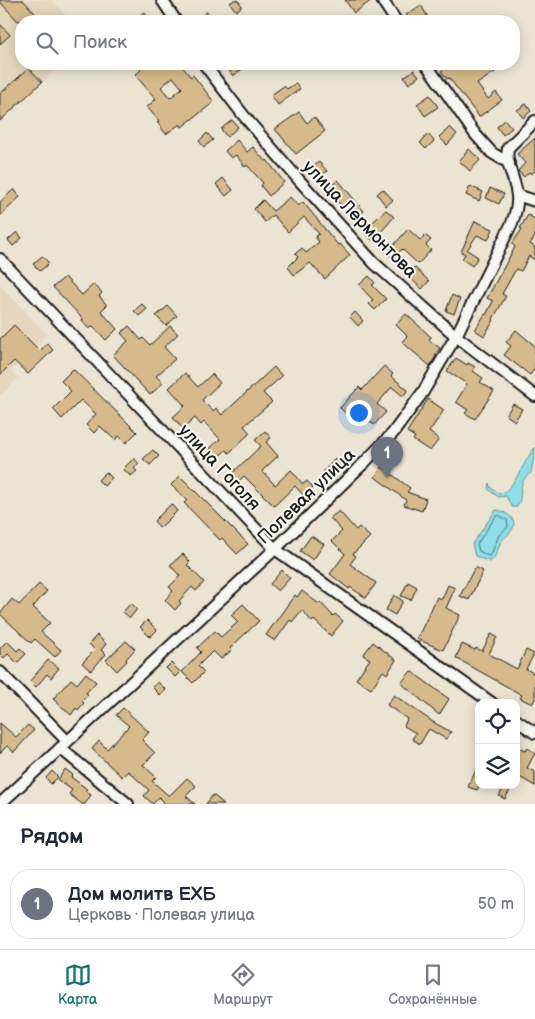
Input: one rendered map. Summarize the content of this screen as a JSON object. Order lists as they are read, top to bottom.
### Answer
{
  "streets": {
    "street": ["улица Лермонтова", "улица Гоголя", "Полевая улица"]
  },
  "crossings": [
    ["улица Лермонтова", "Полевая улица"],
    ["улица Гоголя", "Полевая улица"]
  ],
  "page": {
    "search": "Поиск",
    "pins": "1",
    "heading": "Рядом",
    "list": [
      {
        "mark": "1",
        "name": "Дом молитв ЕХБ",
        "note": "Церковь · Полевая улица",
        "value": "50 m"
      }
    ],
    "nav": ["Карта", "Маршрут", "Сохранённые"]
  }
}
